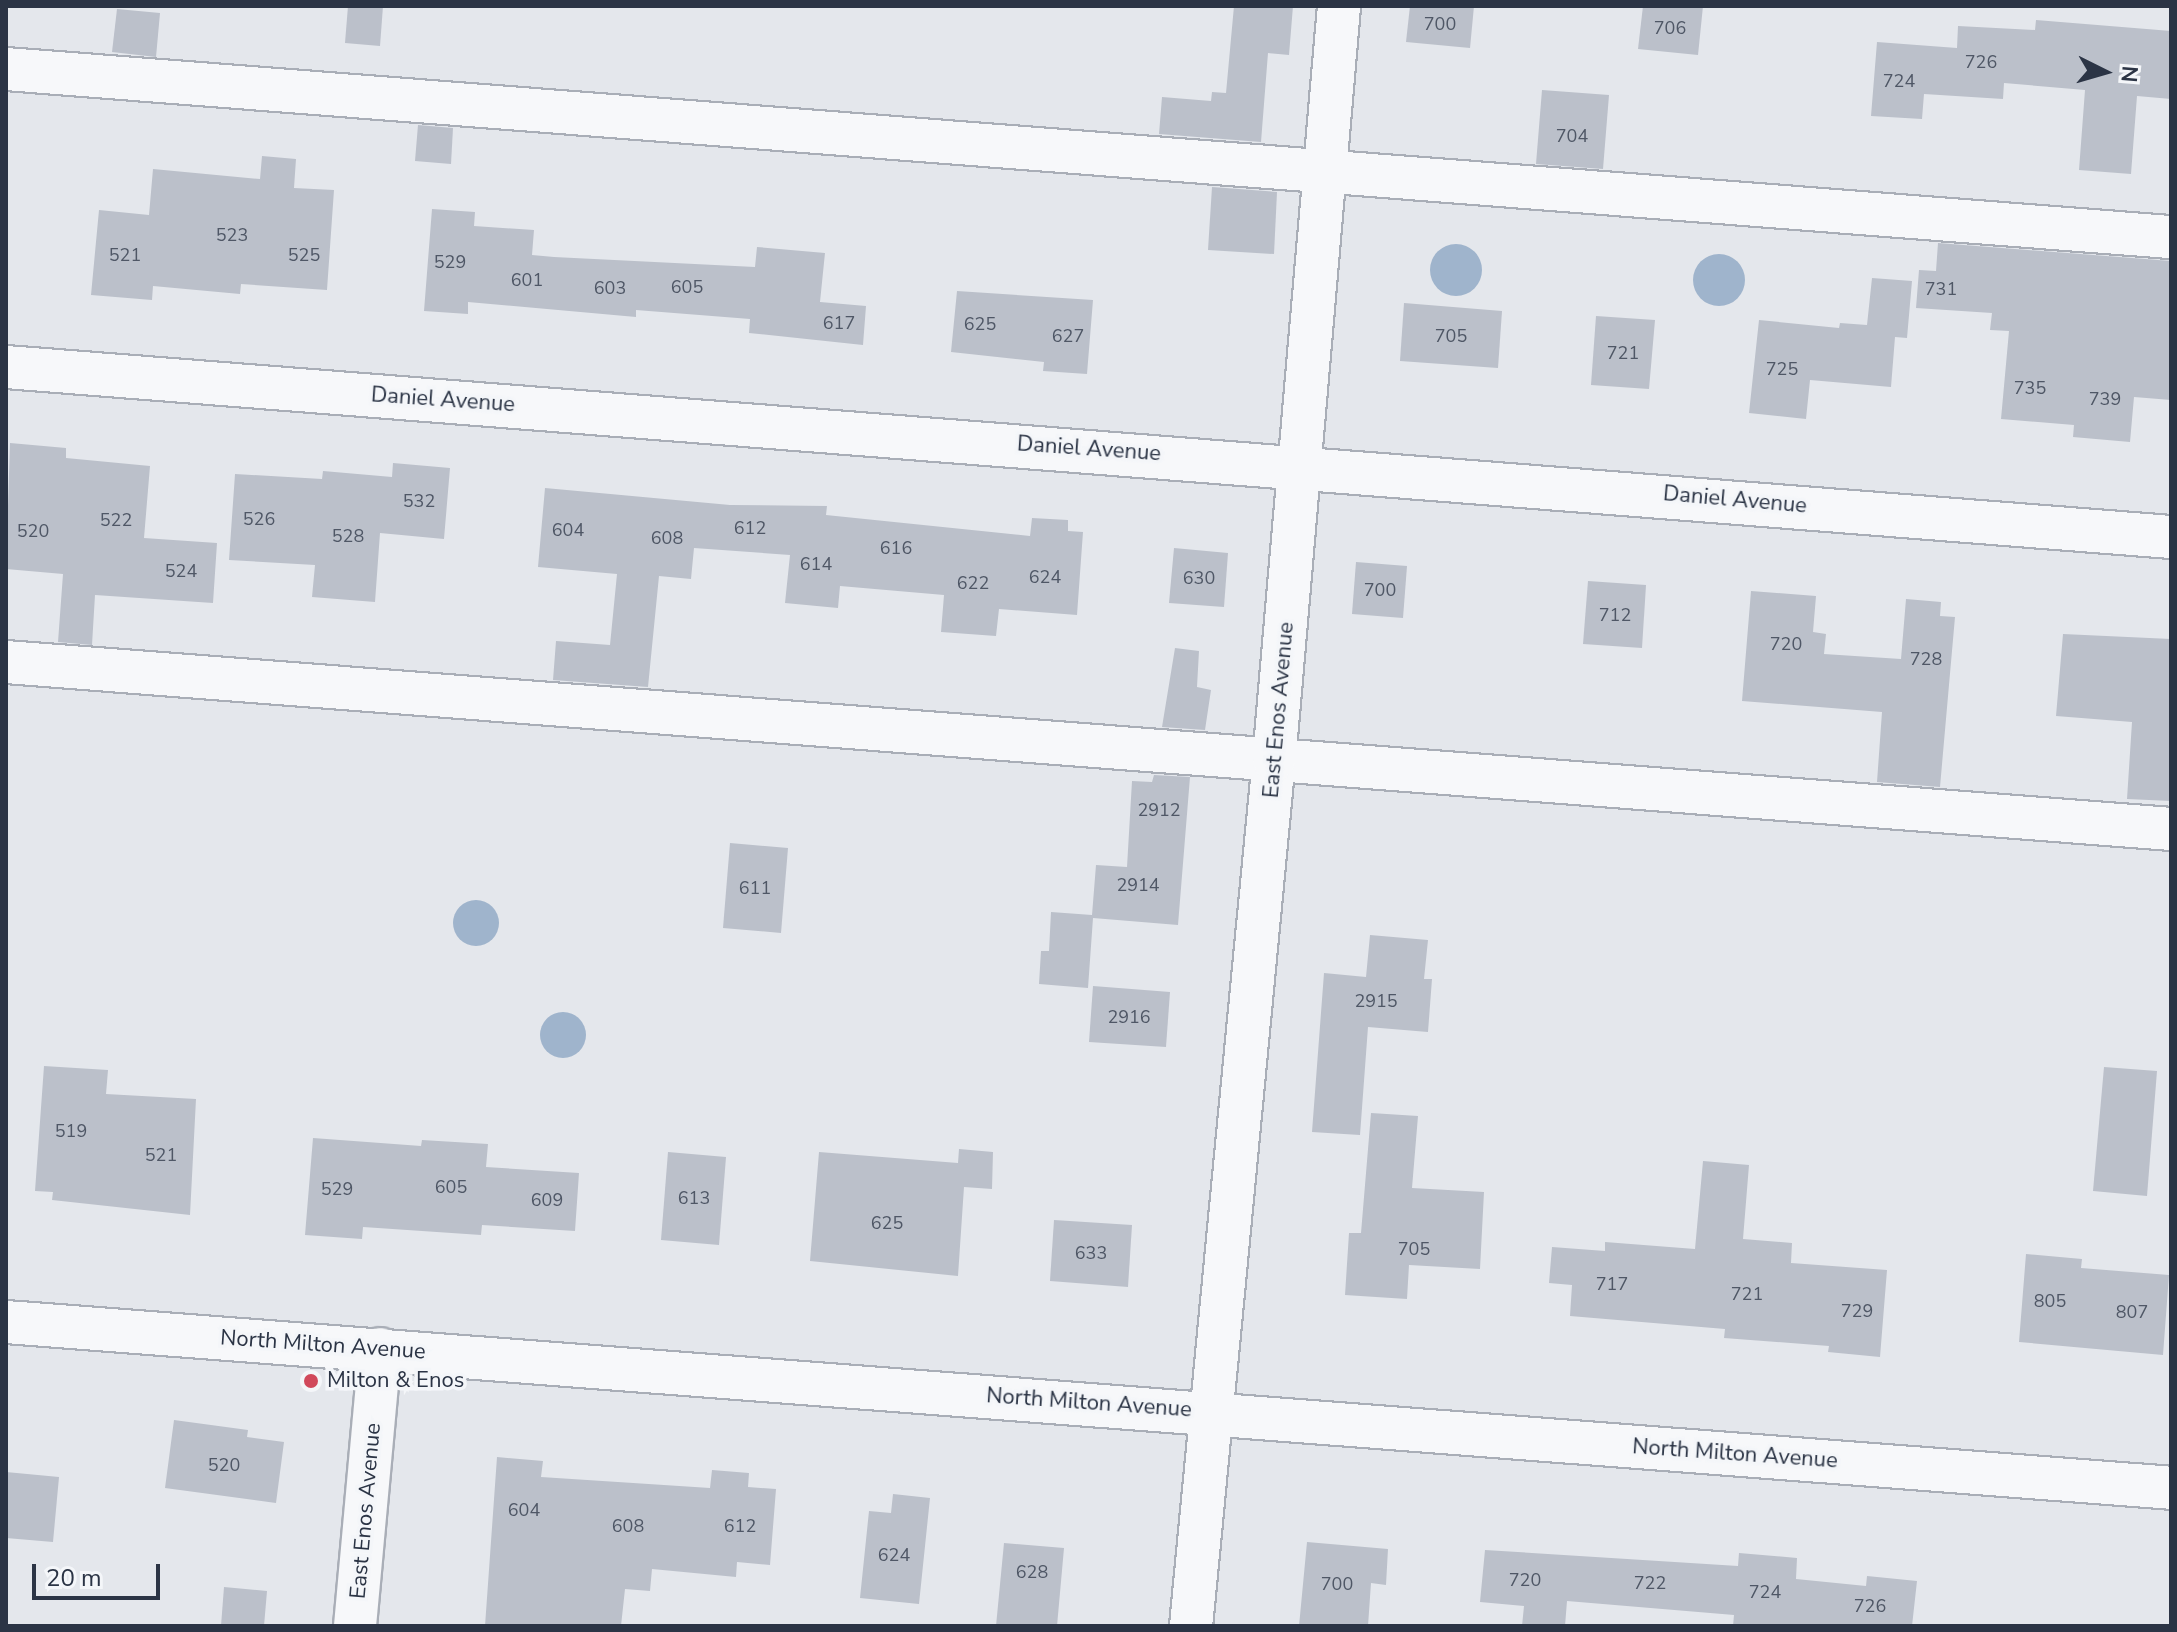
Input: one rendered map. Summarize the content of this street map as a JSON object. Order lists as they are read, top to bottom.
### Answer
{
  "streets": {
    "street": ["Daniel Avenue", "East Enos Avenue", "North Milton Avenue"]
  },
  "crossings": [
    ["Daniel Avenue", "East Enos Avenue"],
    ["East Enos Avenue", "North Milton Avenue"]
  ],
  "places": ["Milton & Enos"],
  "house_numbers": [
    "700",
    "706",
    "726",
    "724",
    "704",
    "523",
    "521",
    "525",
    "529",
    "601",
    "605",
    "603",
    "731",
    "617",
    "625",
    "627",
    "705",
    "721",
    "725",
    "735",
    "739",
    "532",
    "526",
    "522",
    "612",
    "604",
    "520",
    "528",
    "608",
    "616",
    "614",
    "524",
    "624",
    "630",
    "622",
    "700",
    "712",
    "720",
    "728",
    "2912",
    "2914",
    "611",
    "2915",
    "2916",
    "519",
    "521",
    "605",
    "529",
    "613",
    "609",
    "625",
    "705",
    "633",
    "717",
    "721",
    "805",
    "729",
    "807",
    "520",
    "604",
    "608",
    "612",
    "624",
    "628",
    "720",
    "722",
    "700",
    "724",
    "726"
  ],
  "scale_bar": "20 m",
  "north": "right"
}
